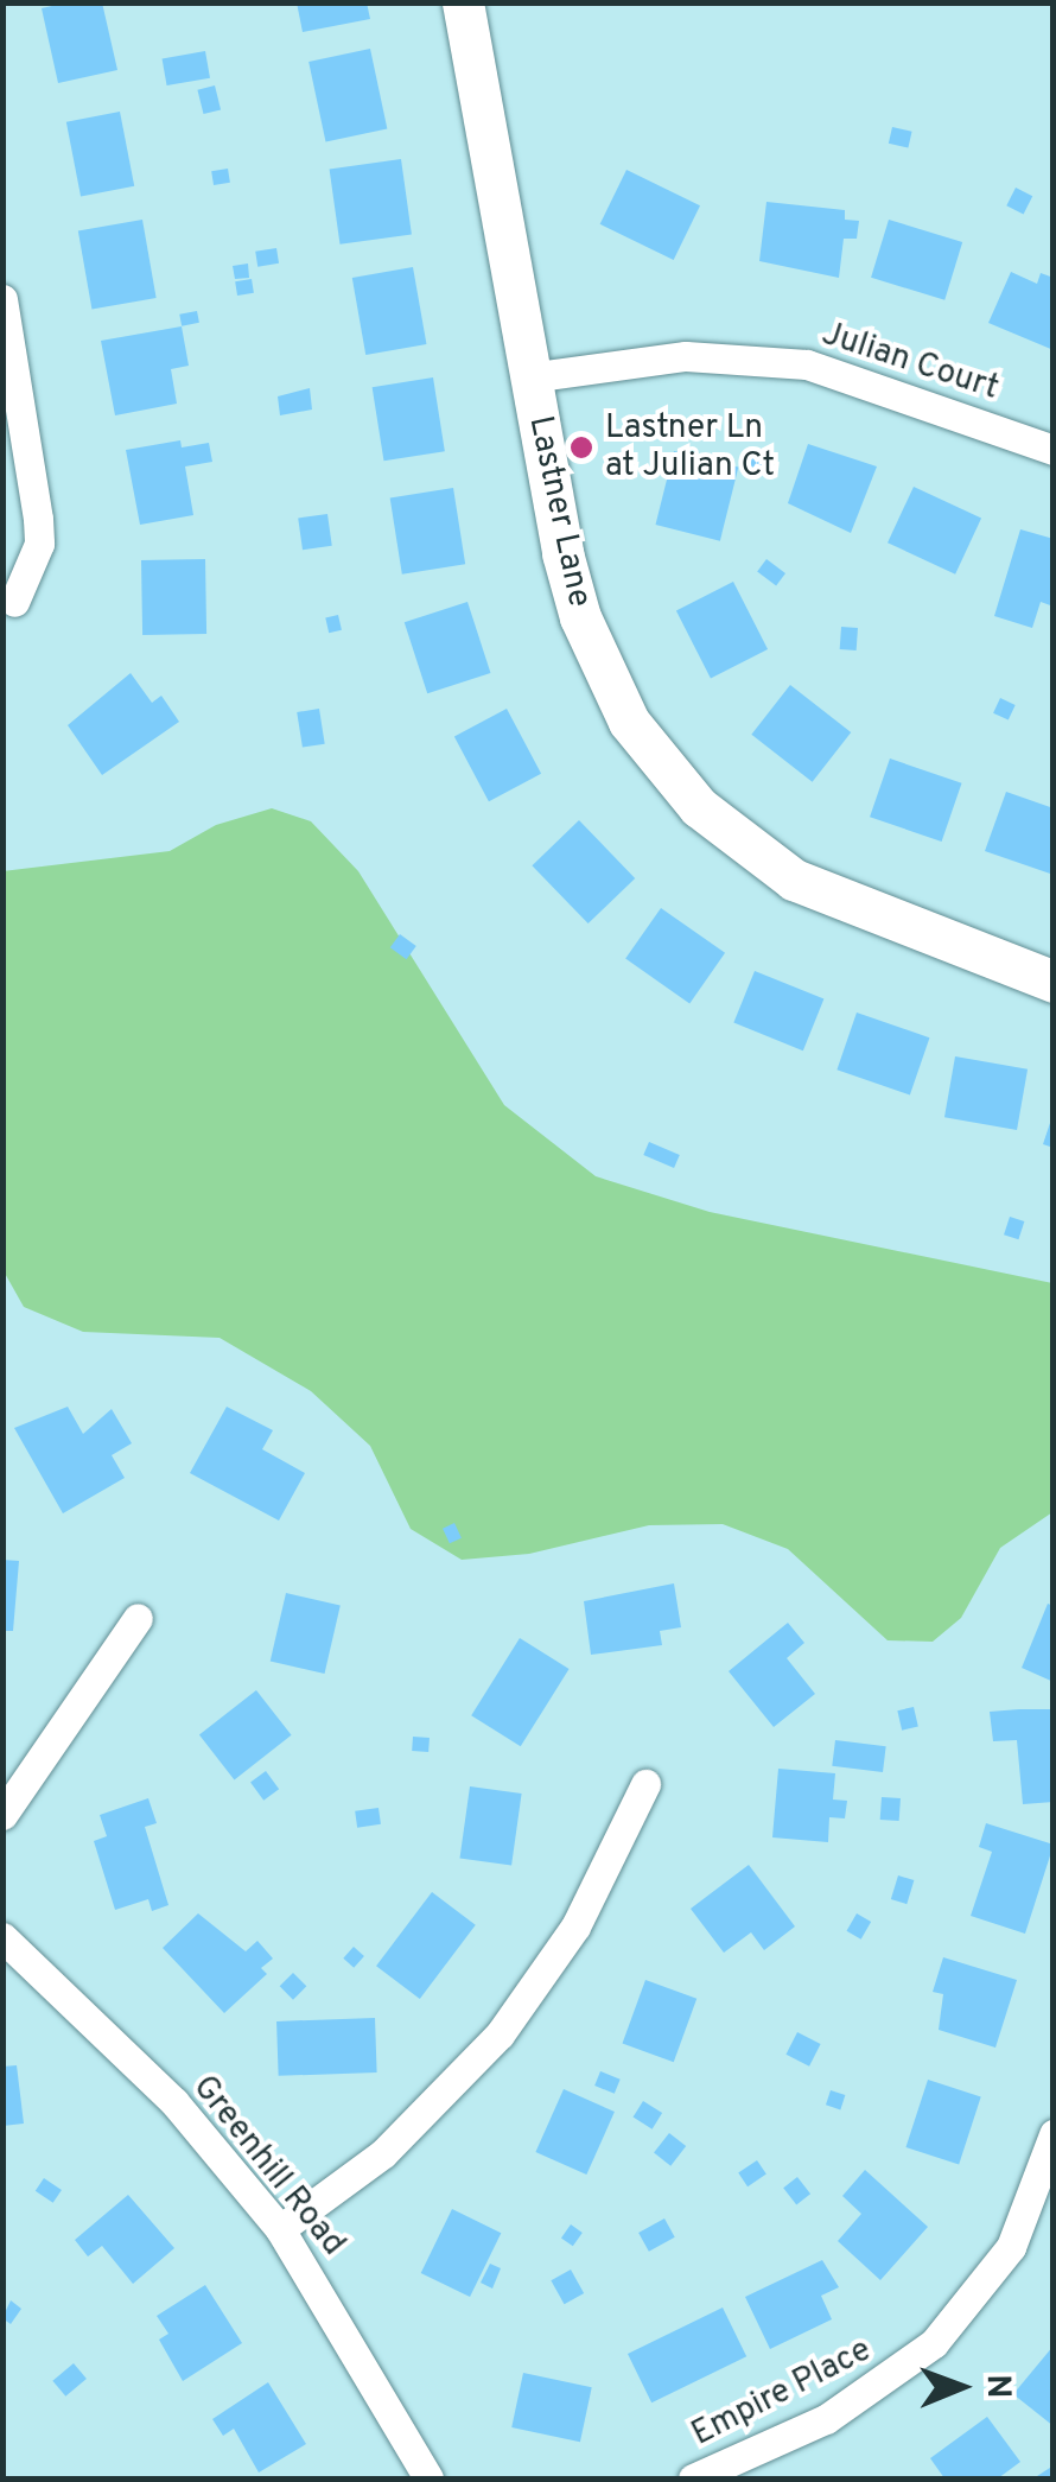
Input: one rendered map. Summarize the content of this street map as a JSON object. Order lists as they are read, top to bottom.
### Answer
{
  "streets": {
    "street": [
      "Julian Court",
      "Lastner Lane",
      "Greenhill Road",
      "Empire Place"
    ]
  },
  "crossings": [
    ["Julian Court", "Lastner Lane"]
  ],
  "places": ["Lastner Ln at Julian Ct"],
  "north": "right"
}
